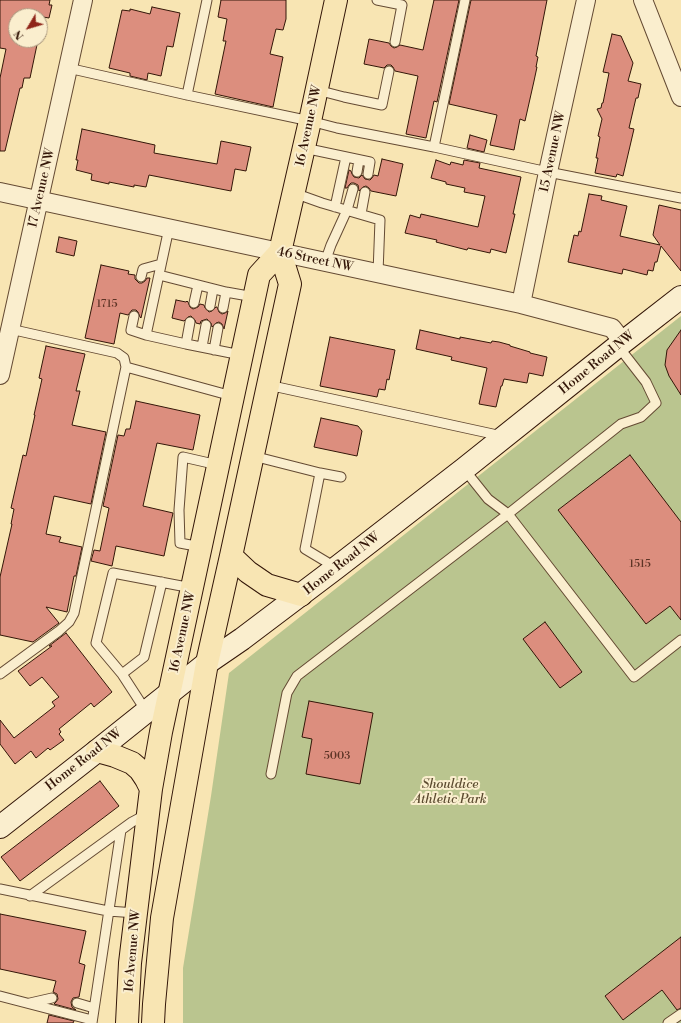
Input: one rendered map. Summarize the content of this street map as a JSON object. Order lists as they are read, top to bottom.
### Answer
{
  "streets": {
    "highway": ["16 Avenue NW"],
    "street": [
      "15 Avenue NW",
      "17 Avenue NW",
      "46 Street NW",
      "Home Road NW"
    ]
  },
  "crossings": [
    ["16 Avenue NW", "46 Street NW"],
    ["16 Avenue NW", "Home Road NW"],
    ["15 Avenue NW", "46 Street NW"],
    ["17 Avenue NW", "46 Street NW"],
    ["46 Street NW", "Home Road NW"]
  ],
  "parks": ["Shouldice Athletic Park"],
  "house_numbers": ["1715", "1515", "5003"],
  "north": "bottom left"
}
